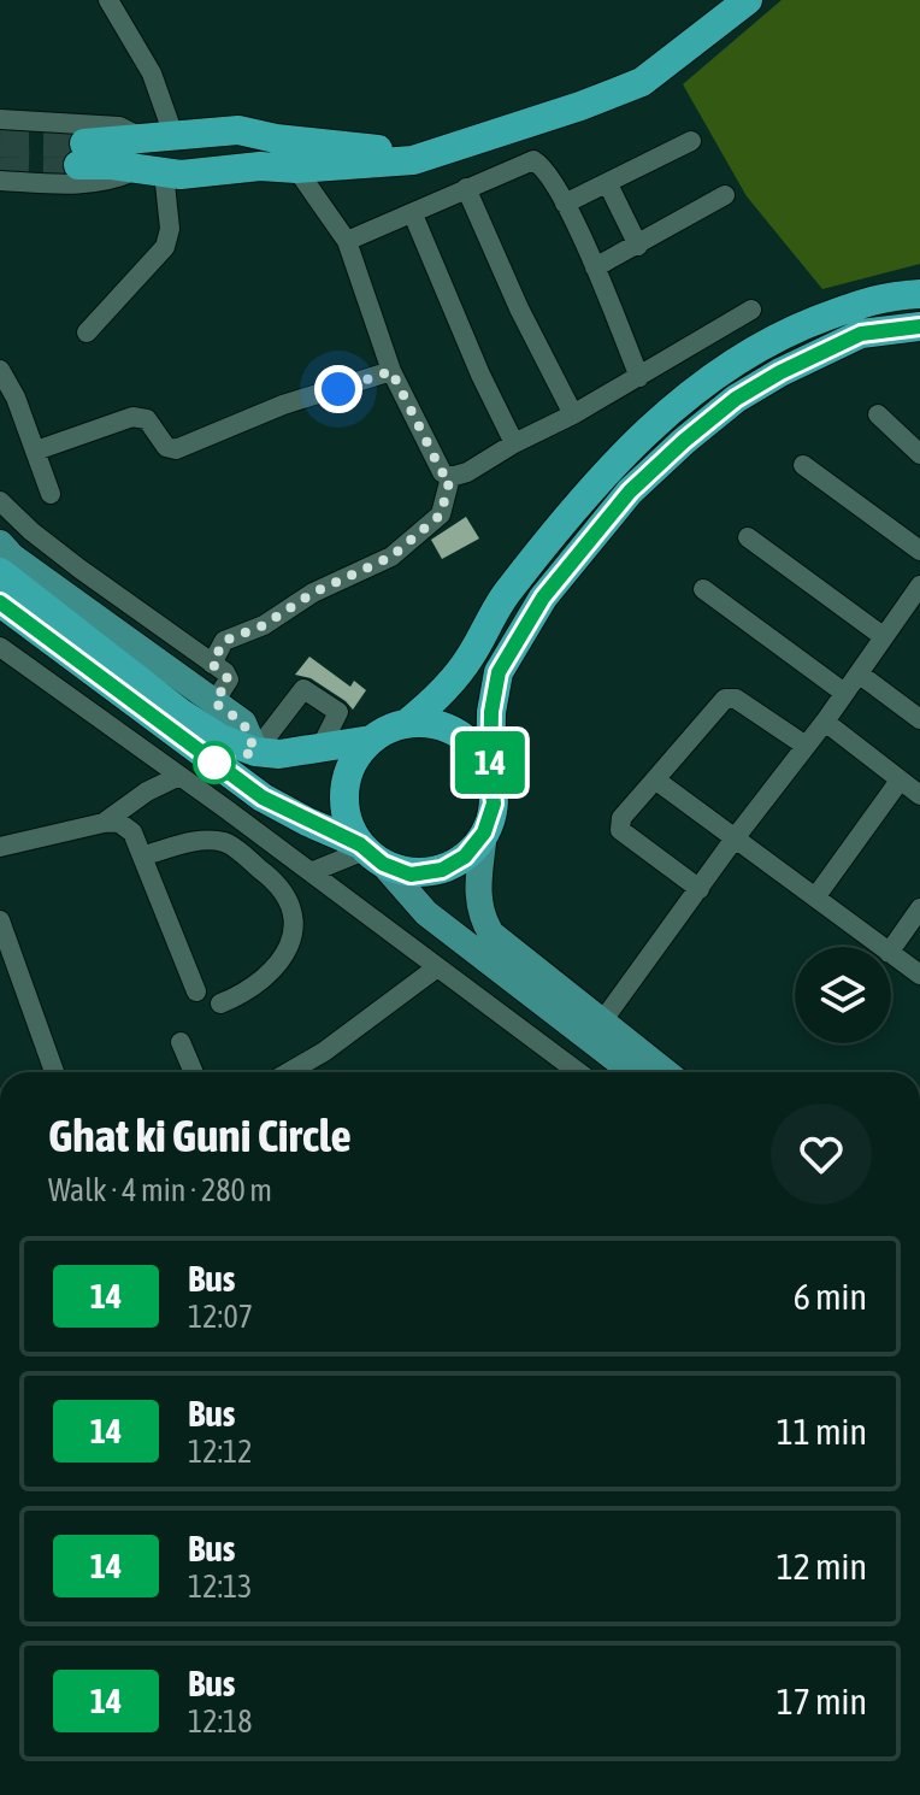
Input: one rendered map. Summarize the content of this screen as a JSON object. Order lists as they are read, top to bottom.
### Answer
{
  "lines": ["bus line 14"],
  "page": {
    "on_map": "14",
    "heading": ["Ghat ki Guni Circle", "Walk · 4 min · 280 m"],
    "list": [
      {
        "mark": "14",
        "name": "Bus",
        "note": "12:07",
        "value": "6 min"
      },
      {
        "mark": "14",
        "name": "Bus",
        "note": "12:12",
        "value": "11 min"
      },
      {
        "mark": "14",
        "name": "Bus",
        "note": "12:13",
        "value": "12 min"
      },
      {
        "mark": "14",
        "name": "Bus",
        "note": "12:18",
        "value": "17 min"
      }
    ]
  }
}
